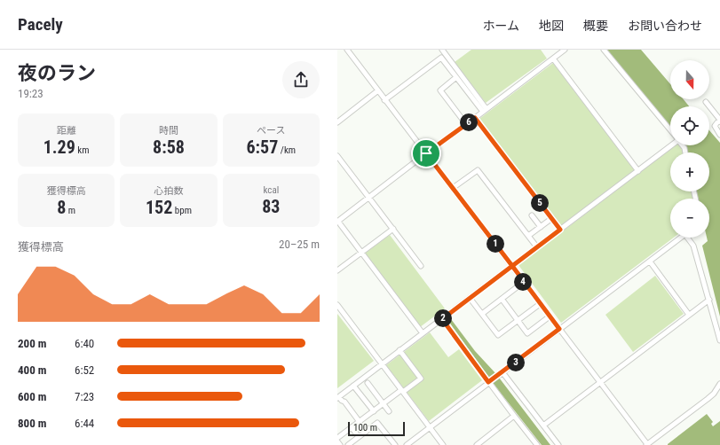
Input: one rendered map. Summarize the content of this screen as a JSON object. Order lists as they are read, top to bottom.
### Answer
{
  "scale_bar": "100 m",
  "north": "bottom",
  "page": {
    "header": "Pacely",
    "nav": [
      "ホーム",
      "地図",
      "概要",
      "お問い合わせ"
    ],
    "heading": ["夜のラン", "19:23"],
    "map_buttons": ["+", "−"],
    "stats": [
      ["距離", "1.29 km"],
      ["時間", "8:58"],
      ["ペース", "6:57 /km"],
      ["獲得標高", "8 m"],
      ["心拍数", "152 bpm"],
      ["kcal", "83"]
    ],
    "pins": [
      "6",
      "5",
      "1",
      "4",
      "2",
      "3"
    ],
    "chart": ["獲得標高", "20–25 m"],
    "list": [
      {
        "name": "200 m",
        "note": "6:40"
      },
      {
        "name": "400 m",
        "note": "6:52"
      },
      {
        "name": "600 m",
        "note": "7:23"
      },
      {
        "name": "800 m",
        "note": "6:44"
      }
    ],
    "scale": "100 m"
  }
}
